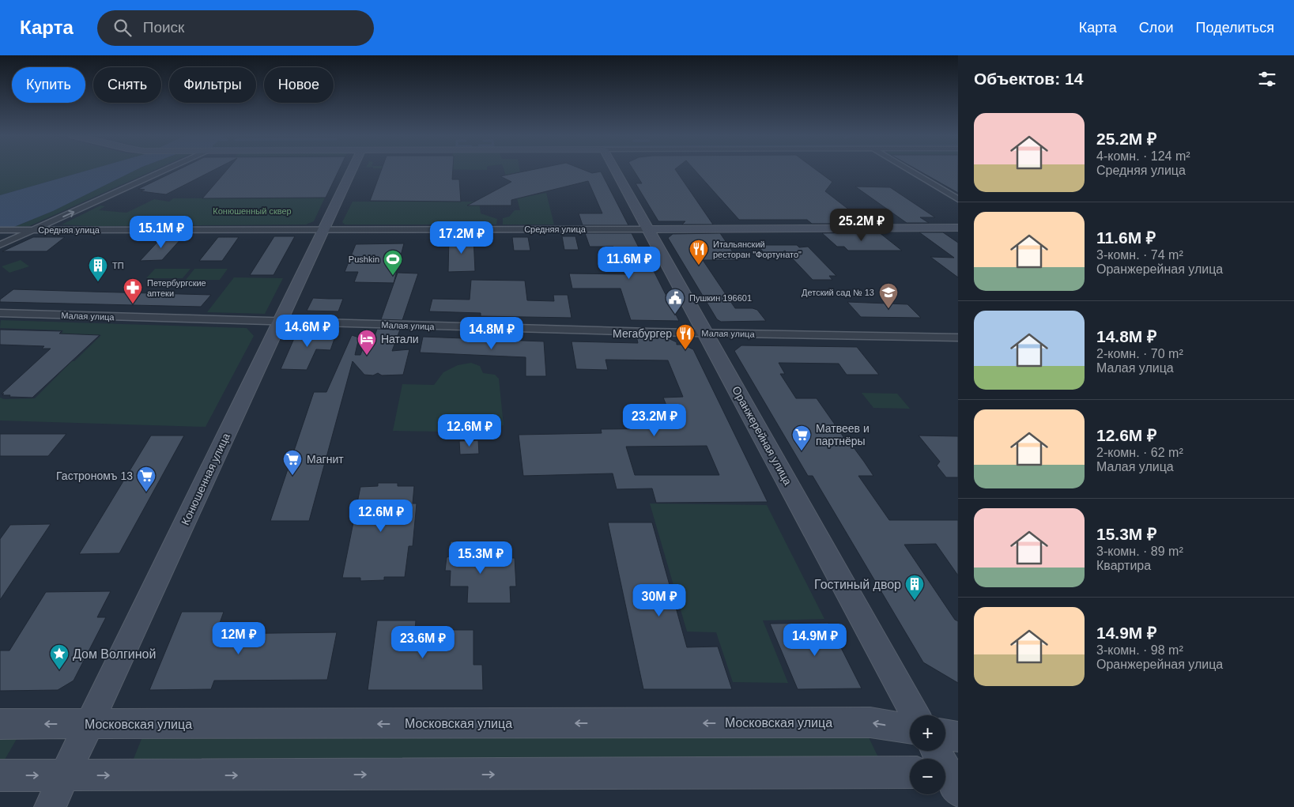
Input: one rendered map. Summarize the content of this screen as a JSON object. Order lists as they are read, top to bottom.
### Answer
{
  "streets": {
    "main road": [
      "Средняя улица",
      "Оранжерейная улица",
      "Конюшенная улица",
      "Московская улица"
    ],
    "street": ["Малая улица"]
  },
  "crossings": [
    ["Средняя улица", "Оранжерейная улица"],
    ["Средняя улица", "Конюшенная улица"],
    ["Малая улица", "Оранжерейная улица"],
    ["Малая улица", "Конюшенная улица"],
    ["Конюшенная улица", "Московская улица"]
  ],
  "parks": ["Конюшенный сквер"],
  "places": {
    "restaurant": ["Итальянский ресторан \"Фортунато\"", "Мегабургер"],
    "sports": ["Pushkin"],
    "building": ["ТП", "Гостиный двор"],
    "pharmacy": ["Петербургские аптеки"],
    "school or university": ["Детский сад № 13"],
    "public building": ["Пушкин 196601"],
    "hotel": ["Натали"],
    "supermarket": ["Матвеев и партнёры", "Магнит", "Гастрономъ 13"],
    "place": ["Дом Волгиной"]
  },
  "page": {
    "header": "Карта",
    "search": "Поиск",
    "nav": ["Карта", "Слои", "Поделиться"],
    "heading": "Объектов: 14",
    "chip": [
      "Купить",
      "Снять",
      "Фильтры",
      "Новое"
    ],
    "list": [
      {
        "name": "25.2M ₽",
        "note": "4-комн. · 124 m² · Средняя улица"
      },
      {
        "name": "11.6M ₽",
        "note": "3-комн. · 74 m² · Оранжерейная улица"
      },
      {
        "name": "14.8M ₽",
        "note": "2-комн. · 70 m² · Малая улица"
      },
      {
        "name": "12.6M ₽",
        "note": "2-комн. · 62 m² · Малая улица"
      },
      {
        "name": "15.3M ₽",
        "note": "3-комн. · 89 m² · Квартира"
      },
      {
        "name": "14.9M ₽",
        "note": "3-комн. · 98 m² · Оранжерейная улица"
      }
    ],
    "price": [
      "25.2M ₽",
      "15.1M ₽",
      "17.2M ₽",
      "11.6M ₽",
      "14.6M ₽",
      "14.8M ₽",
      "23.2M ₽",
      "12.6M ₽",
      "12.6M ₽",
      "15.3M ₽",
      "30M ₽",
      "12M ₽",
      "14.9M ₽",
      "23.6M ₽"
    ],
    "map_buttons": ["+", "−"]
  }
}
